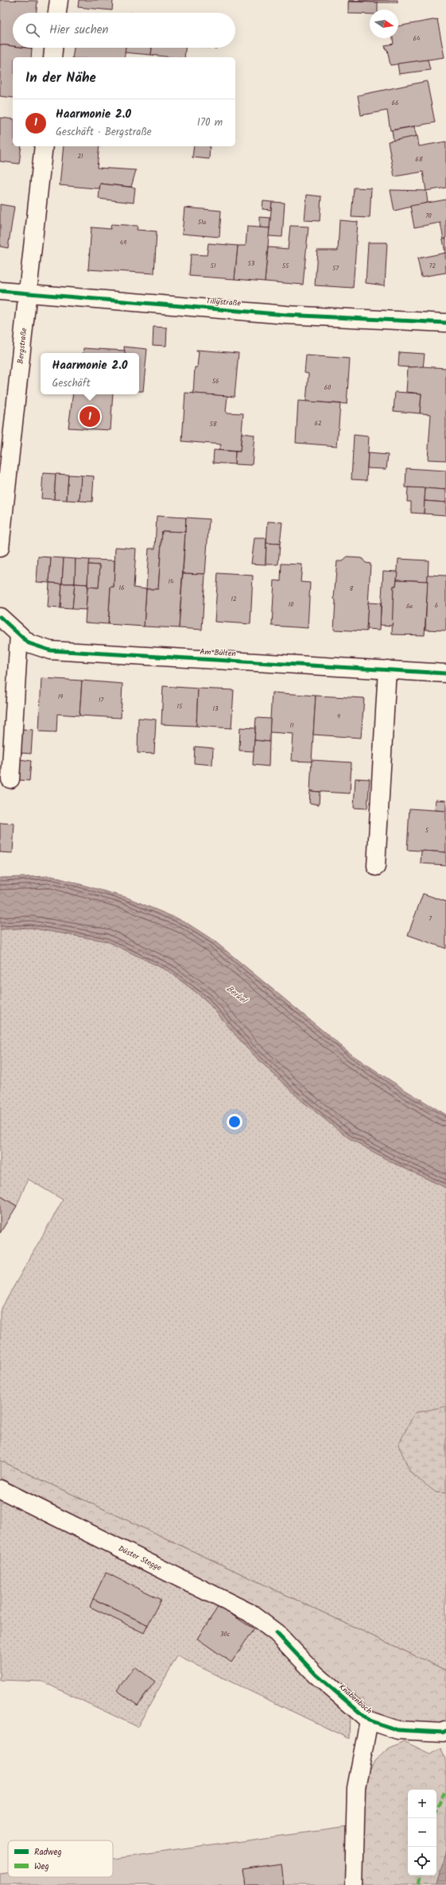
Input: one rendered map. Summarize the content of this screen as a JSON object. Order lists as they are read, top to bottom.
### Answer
{
  "streets": {
    "street": [
      "Tillystraße",
      "Bergstraße",
      "Am Bülten",
      "Düster Stegge",
      "Knabenbach"
    ]
  },
  "crossings": [
    ["Tillystraße", "Bergstraße"],
    ["Düster Stegge", "Knabenbach"]
  ],
  "water": ["Berkel"],
  "house_numbers": [
    "64",
    "66",
    "21",
    "68",
    "70",
    "51a",
    "49",
    "53",
    "51",
    "55",
    "72",
    "57",
    "56",
    "60",
    "62",
    "58",
    "14",
    "16",
    "8",
    "12",
    "10",
    "6",
    "6a",
    "19",
    "17",
    "15",
    "13",
    "9",
    "11",
    "5",
    "7",
    "30c"
  ],
  "legend": ["Radweg", "Weg"],
  "north": "right",
  "page": {
    "search": "Hier suchen",
    "heading": "In der Nähe",
    "list": [
      {
        "mark": "1",
        "name": "Haarmonie 2.0",
        "note": "Geschäft · Bergstraße",
        "value": "170 m"
      }
    ],
    "popup": ["Haarmonie 2.0", "Geschäft"],
    "pins": "1",
    "map_buttons": ["+", "−"]
  }
}
